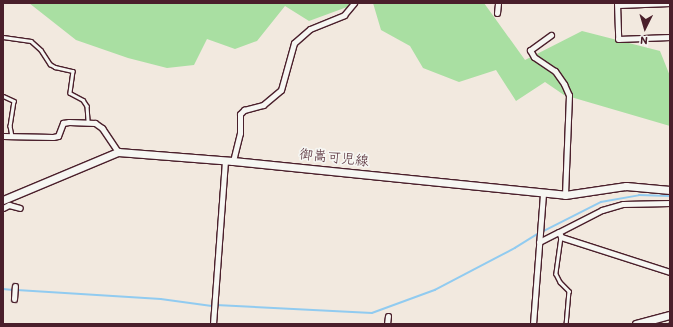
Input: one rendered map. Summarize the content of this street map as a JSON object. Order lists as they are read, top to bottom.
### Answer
{
  "streets": {
    "main road": ["御嵩可児線"]
  },
  "north": "bottom"
}
